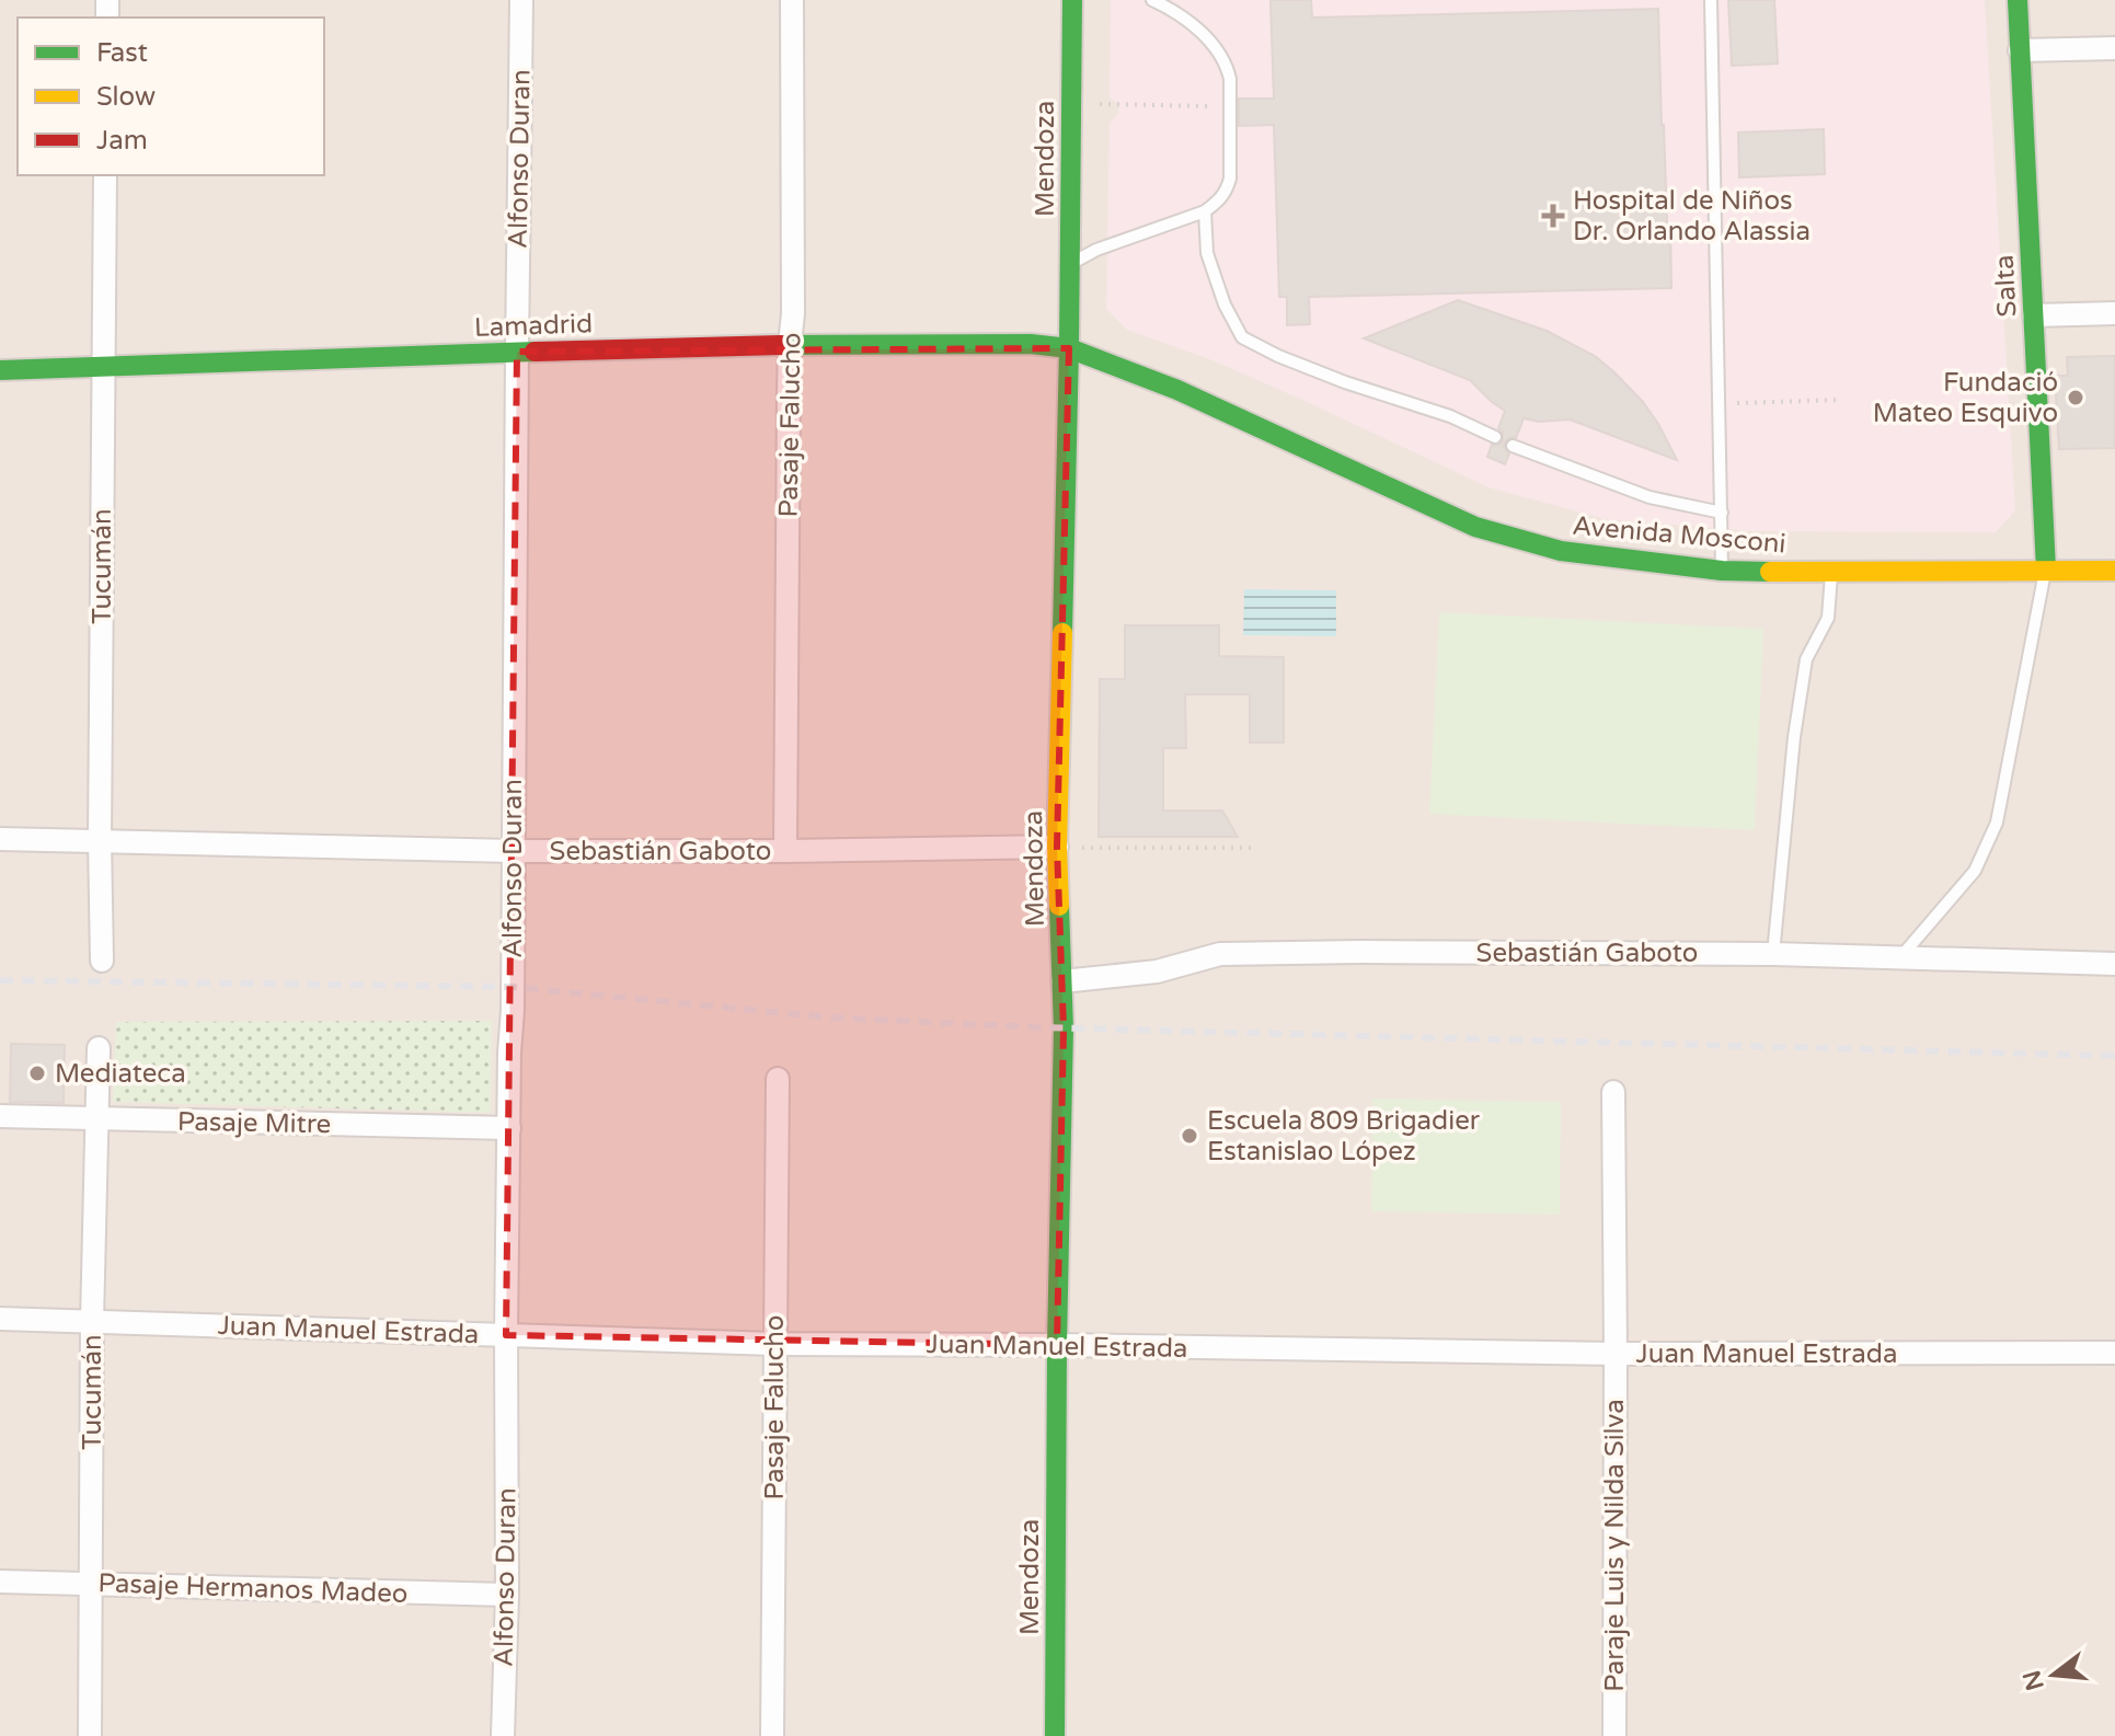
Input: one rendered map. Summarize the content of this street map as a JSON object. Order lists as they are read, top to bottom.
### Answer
{
  "streets": {
    "street": [
      "Alfonso Duran",
      "Mendoza",
      "Salta",
      "Lamadrid",
      "Pasaje Falucho",
      "Avenida Mosconi",
      "Tucumán",
      "Sebastián Gaboto",
      "Pasaje Mitre",
      "Juan Manuel Estrada",
      "Paraje Luis y Nilda Silva",
      "Pasaje Hermanos Madeo"
    ]
  },
  "crossings": [
    ["Alfonso Duran", "Lamadrid"],
    ["Alfonso Duran", "Sebastián Gaboto"],
    ["Alfonso Duran", "Pasaje Mitre"],
    ["Alfonso Duran", "Juan Manuel Estrada"],
    ["Alfonso Duran", "Pasaje Hermanos Madeo"],
    ["Mendoza", "Lamadrid"],
    ["Mendoza", "Avenida Mosconi"],
    ["Mendoza", "Sebastián Gaboto"],
    ["Mendoza", "Juan Manuel Estrada"],
    ["Salta", "Avenida Mosconi"],
    ["Lamadrid", "Pasaje Falucho"],
    ["Lamadrid", "Avenida Mosconi"],
    ["Lamadrid", "Tucumán"],
    ["Pasaje Falucho", "Sebastián Gaboto"],
    ["Pasaje Falucho", "Juan Manuel Estrada"],
    ["Tucumán", "Sebastián Gaboto"],
    ["Tucumán", "Pasaje Mitre"],
    ["Tucumán", "Juan Manuel Estrada"],
    ["Tucumán", "Pasaje Hermanos Madeo"],
    ["Juan Manuel Estrada", "Paraje Luis y Nilda Silva"]
  ],
  "places": {
    "health": ["Hospital de Niños Dr. Orlando Alassia"],
    "other": ["Fundació Mateo Esquivo", "Mediateca", "Escuela 809 Brigadier Estanislao López"]
  },
  "legend": ["Fast", "Slow", "Jam"],
  "north": "left"
}
